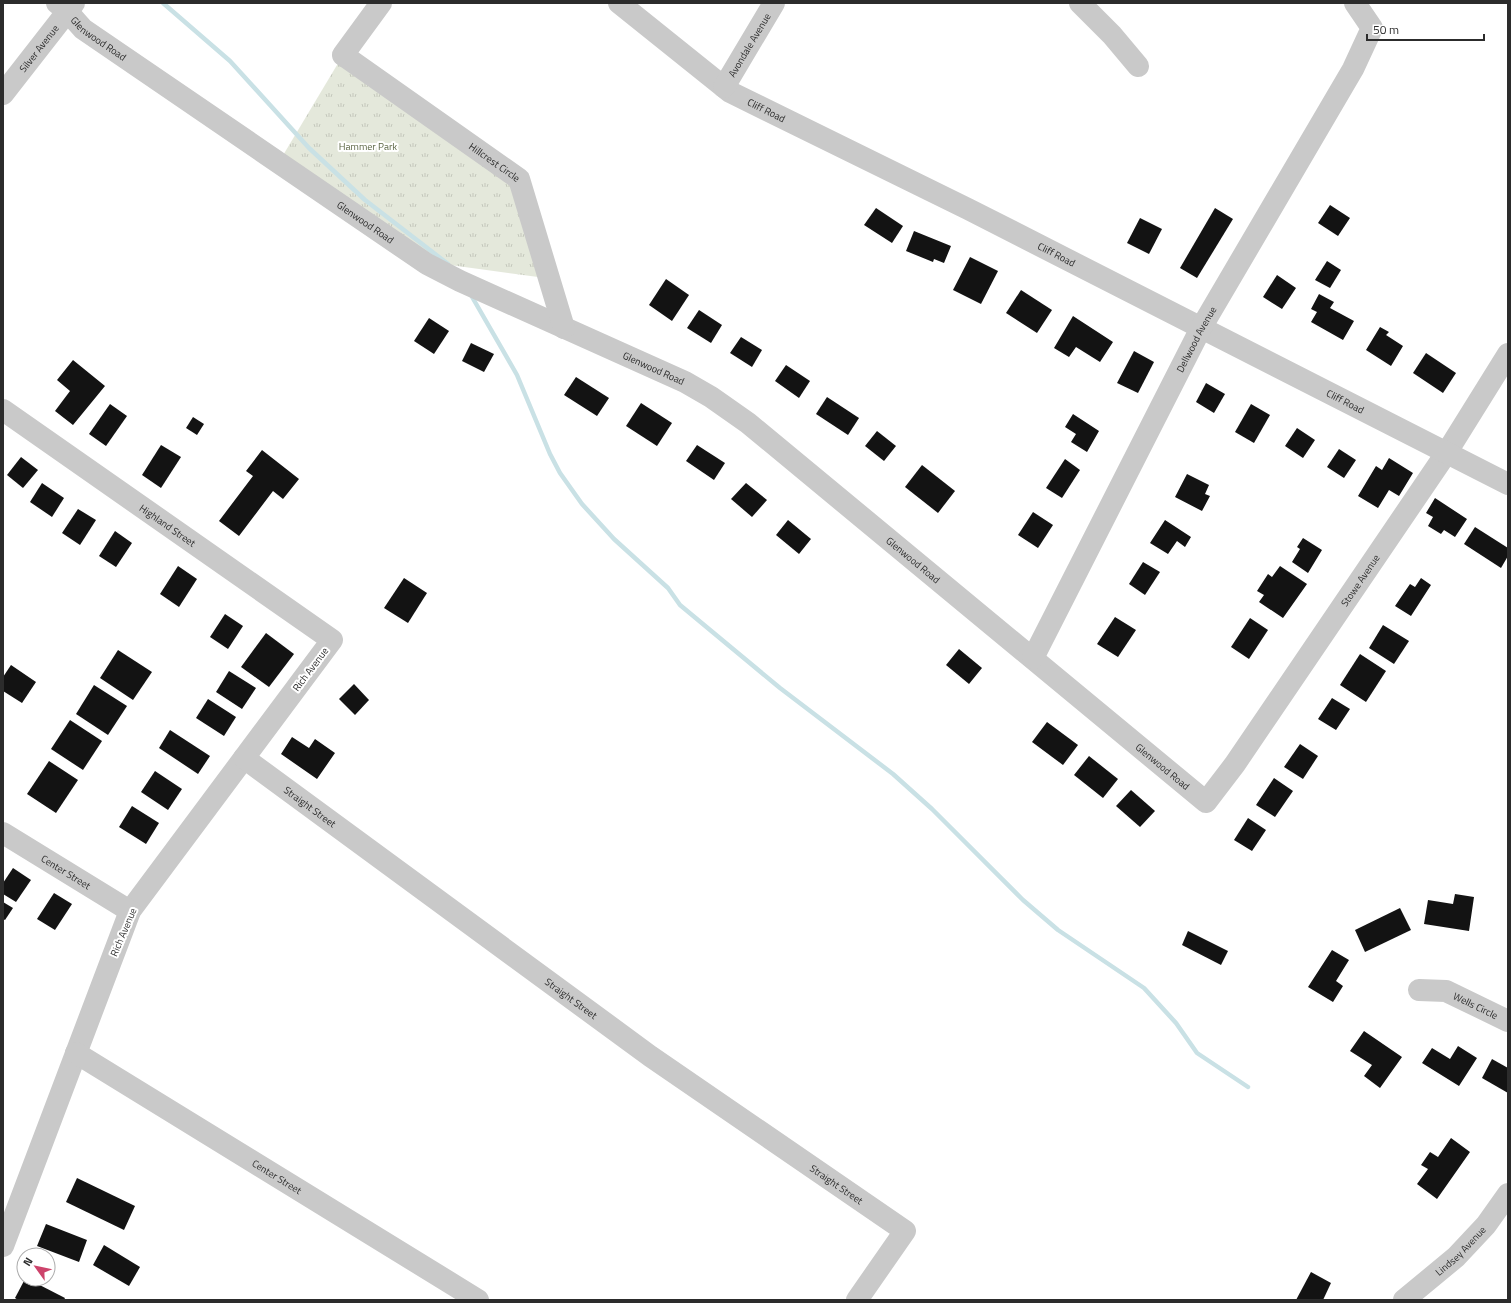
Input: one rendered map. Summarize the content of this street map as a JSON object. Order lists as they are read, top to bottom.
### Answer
{
  "streets": {
    "street": [
      "Glenwood Road",
      "Avondale Avenue",
      "Silver Avenue",
      "Cliff Road",
      "Hillcrest Circle",
      "Dellwood Avenue",
      "Highland Street",
      "Stowe Avenue",
      "Rich Avenue",
      "Straight Street",
      "Center Street",
      "Wells Circle",
      "Lindsey Avenue"
    ]
  },
  "crossings": [
    ["Glenwood Road", "Silver Avenue"],
    ["Glenwood Road", "Hillcrest Circle"],
    ["Glenwood Road", "Dellwood Avenue"],
    ["Glenwood Road", "Stowe Avenue"],
    ["Avondale Avenue", "Cliff Road"],
    ["Cliff Road", "Dellwood Avenue"],
    ["Cliff Road", "Stowe Avenue"],
    ["Highland Street", "Rich Avenue"],
    ["Rich Avenue", "Straight Street"],
    ["Rich Avenue", "Center Street"]
  ],
  "parks": ["Hammer Park"],
  "scale_bar": "50 m",
  "north": "top left"
}
